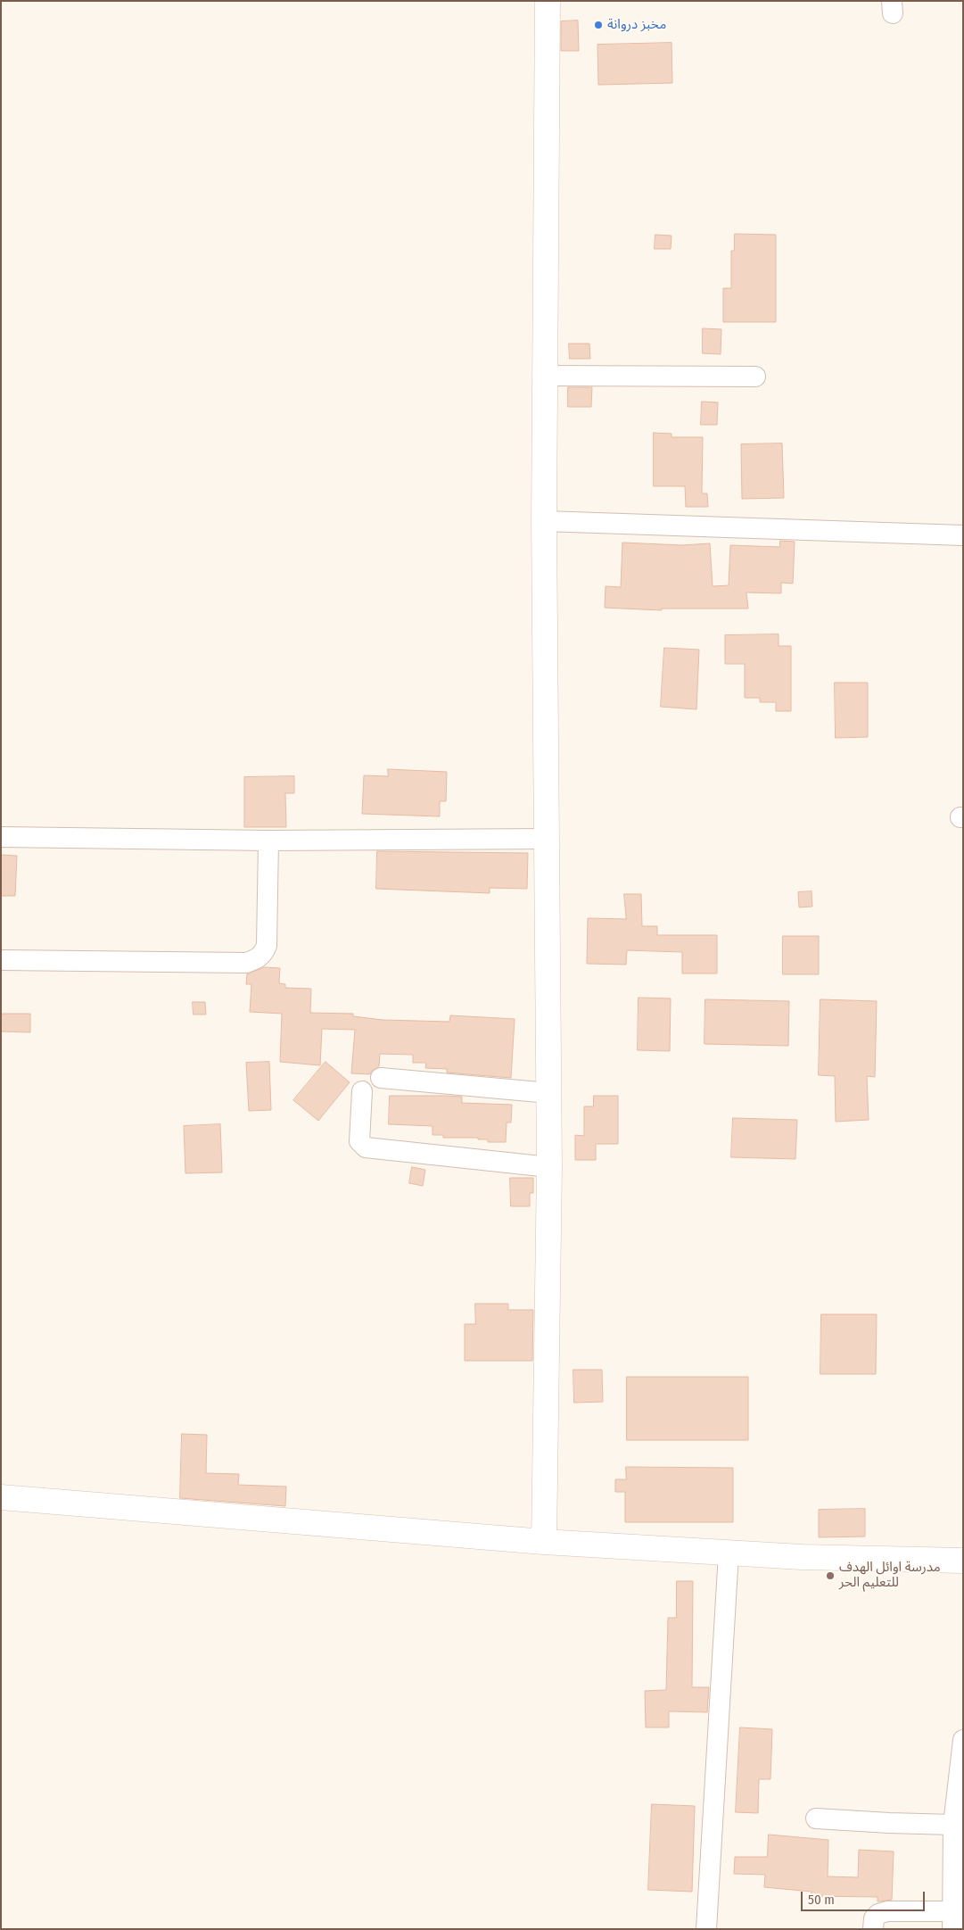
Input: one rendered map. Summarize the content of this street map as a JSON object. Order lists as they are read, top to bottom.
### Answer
{
  "places": ["مخبز دروانة", "مدرسة اوائل الهدف للتعليم الحر"],
  "scale_bar": "50 m"
}
